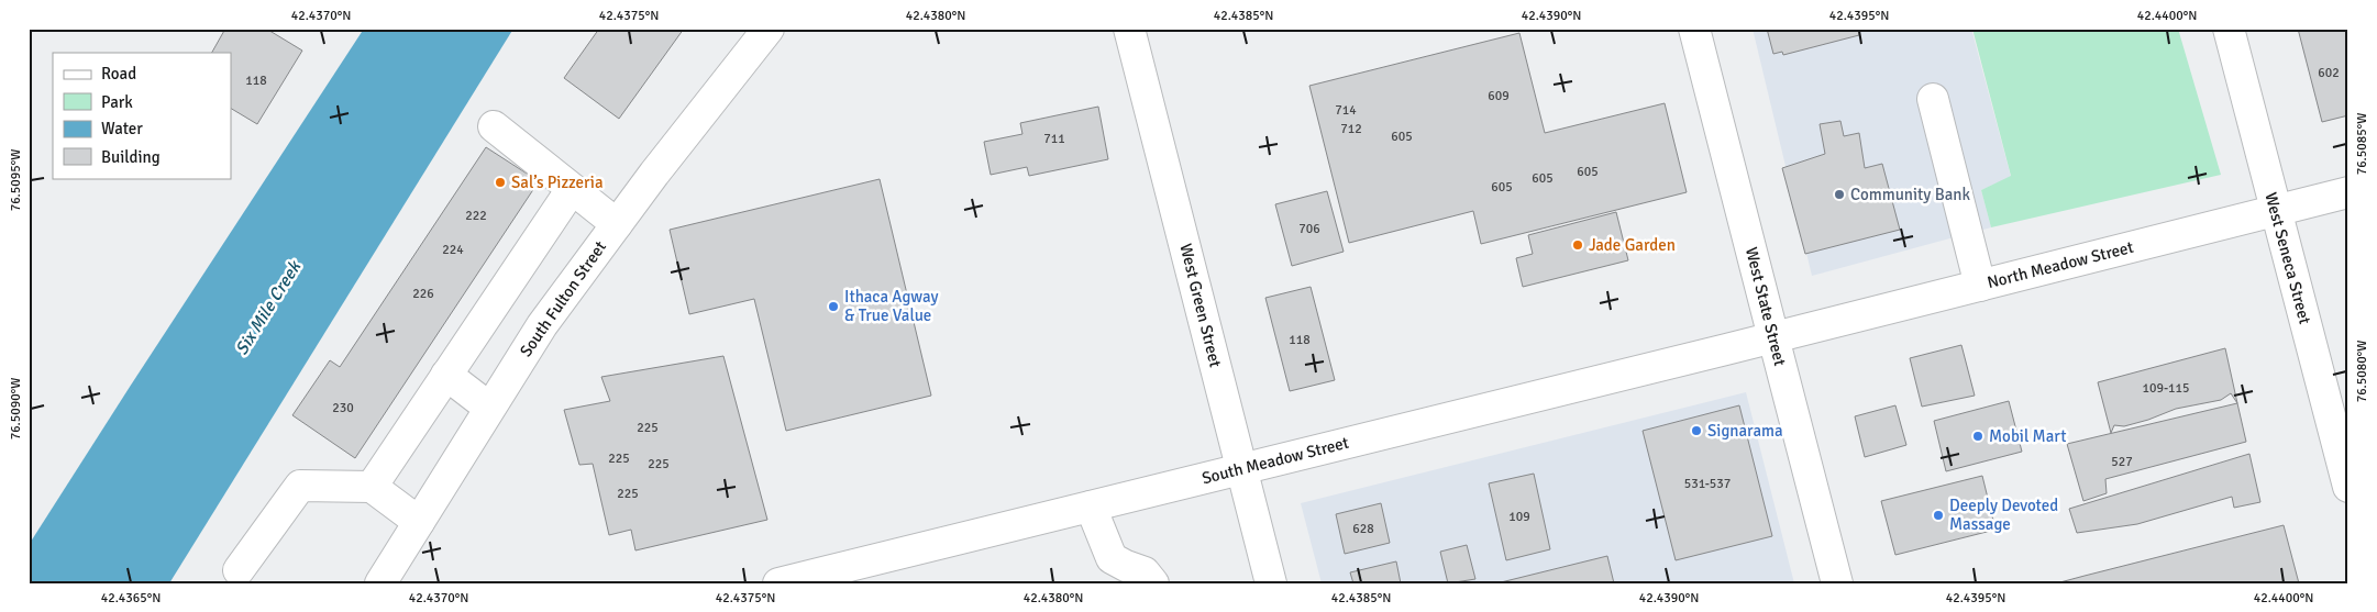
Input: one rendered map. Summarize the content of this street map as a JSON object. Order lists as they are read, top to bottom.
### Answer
{
  "streets": {
    "main road": [
      "West Seneca Street",
      "North Meadow Street",
      "South Fulton Street",
      "West Green Street",
      "West State Street",
      "South Meadow Street"
    ]
  },
  "crossings": [
    ["West Seneca Street", "North Meadow Street"],
    ["North Meadow Street", "West State Street"],
    ["North Meadow Street", "South Meadow Street"],
    ["West Green Street", "South Meadow Street"],
    ["West State Street", "South Meadow Street"]
  ],
  "water": ["Six Mile Creek"],
  "places": [
    "Sal’s Pizzeria",
    "Community Bank",
    "Jade Garden",
    "Ithaca Agway & True Value",
    "Signarama",
    "Mobil Mart",
    "Deeply Devoted Massage"
  ],
  "house_numbers": [
    "602",
    "118",
    "609",
    "714",
    "712",
    "605",
    "711",
    "605",
    "605",
    "605",
    "222",
    "706",
    "224",
    "226",
    "118",
    "109-115",
    "230",
    "225",
    "225",
    "527",
    "225",
    "531-537",
    "225",
    "109",
    "628"
  ],
  "legend": [
    "Road",
    "Park",
    "Water",
    "Building"
  ],
  "coordinates": [
    "42.4370°N",
    "42.4375°N",
    "42.4380°N",
    "42.4385°N",
    "42.4390°N",
    "42.4395°N",
    "42.4400°N",
    "76.5085°W",
    "76.5095°W",
    "76.5080°W",
    "76.5090°W",
    "42.4365°N"
  ]
}
